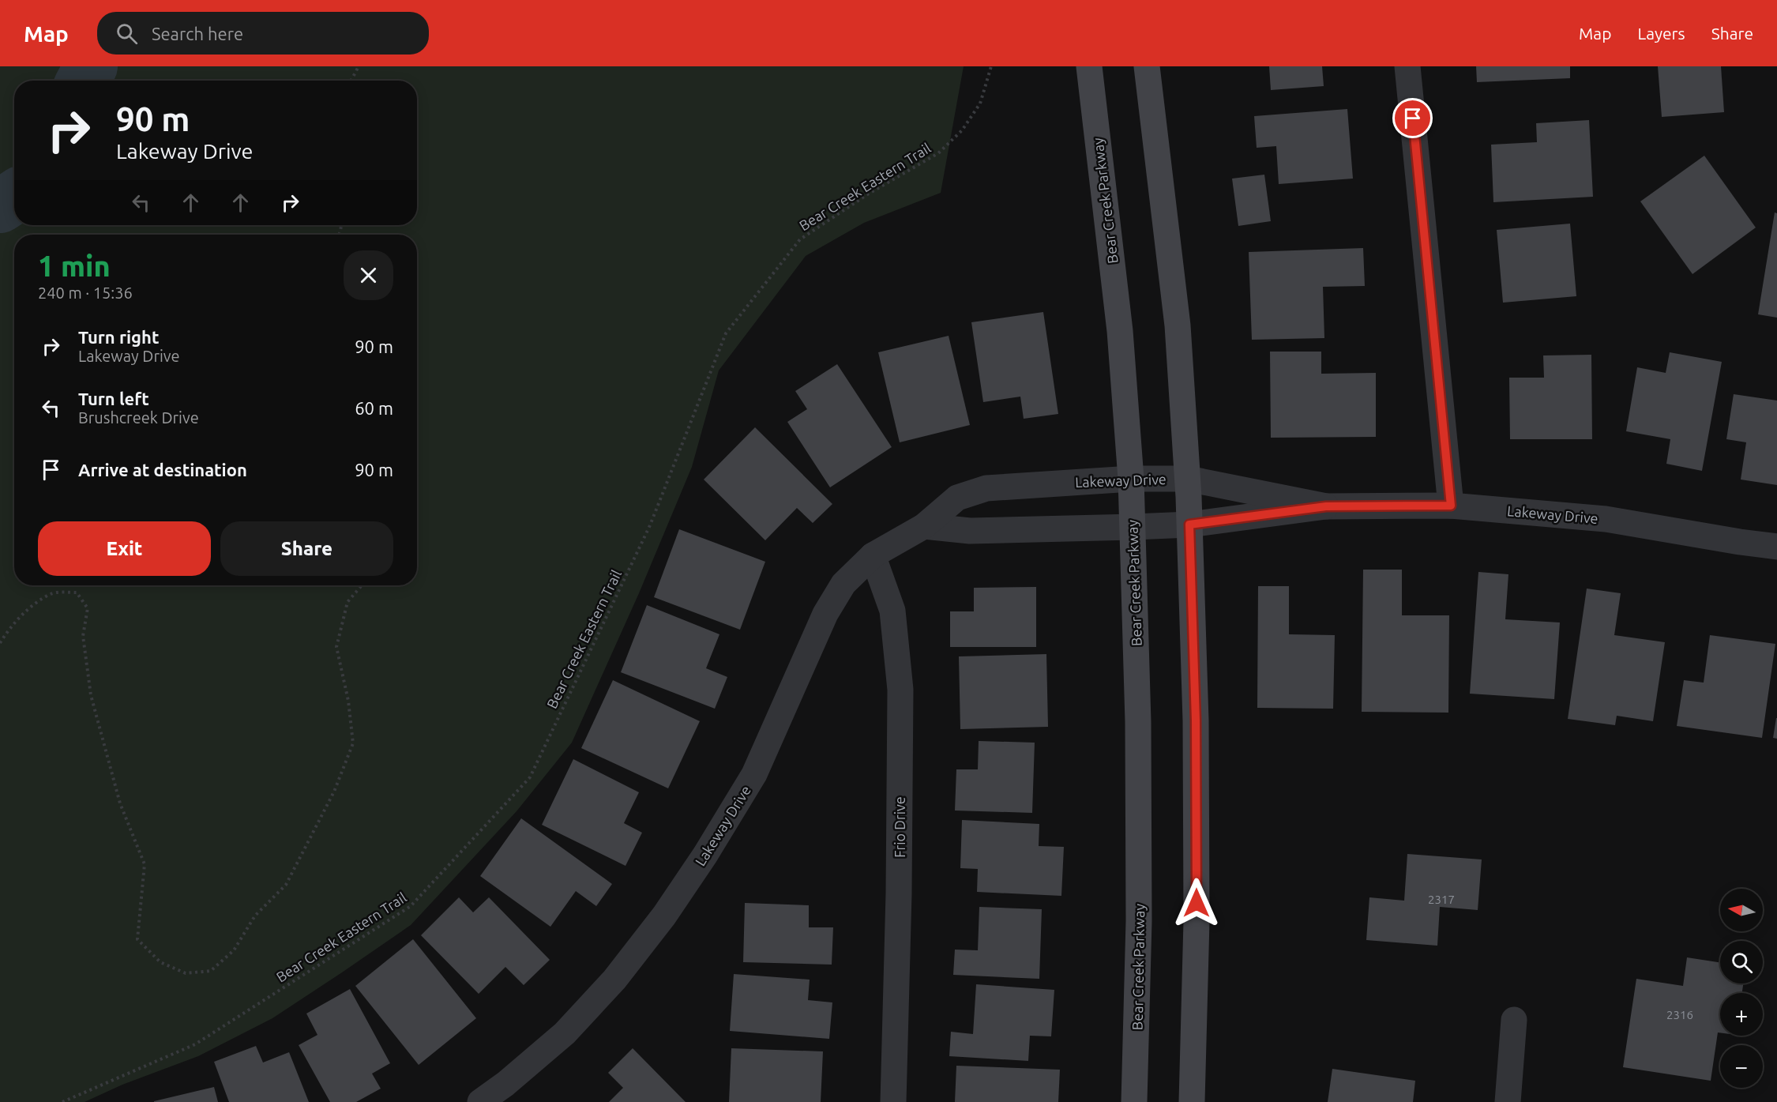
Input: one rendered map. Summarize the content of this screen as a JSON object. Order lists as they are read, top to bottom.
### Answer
{
  "streets": {
    "main road": ["Bear Creek Parkway"],
    "street": ["Lakeway Drive", "Frio Drive"],
    "path": ["Bear Creek Eastern Trail"]
  },
  "crossings": [
    ["Bear Creek Parkway", "Lakeway Drive"],
    ["Lakeway Drive", "Frio Drive"]
  ],
  "house_numbers": ["2317", "2316"],
  "north": "left",
  "page": {
    "header": "Map",
    "search": "Search here",
    "nav": ["Map", "Layers", "Share"],
    "turn": ["90 m", "Lakeway Drive"],
    "heading": ["1 min", "240 m · 15:36"],
    "list": [
      {
        "name": "Turn right",
        "note": "Lakeway Drive",
        "value": "90 m"
      },
      {
        "name": "Turn left",
        "note": "Brushcreek Drive",
        "value": "60 m"
      },
      {
        "name": "Arrive at destination",
        "value": "90 m"
      }
    ],
    "buttons": ["Exit", "Share"],
    "map_buttons": ["+", "−"]
  }
}
